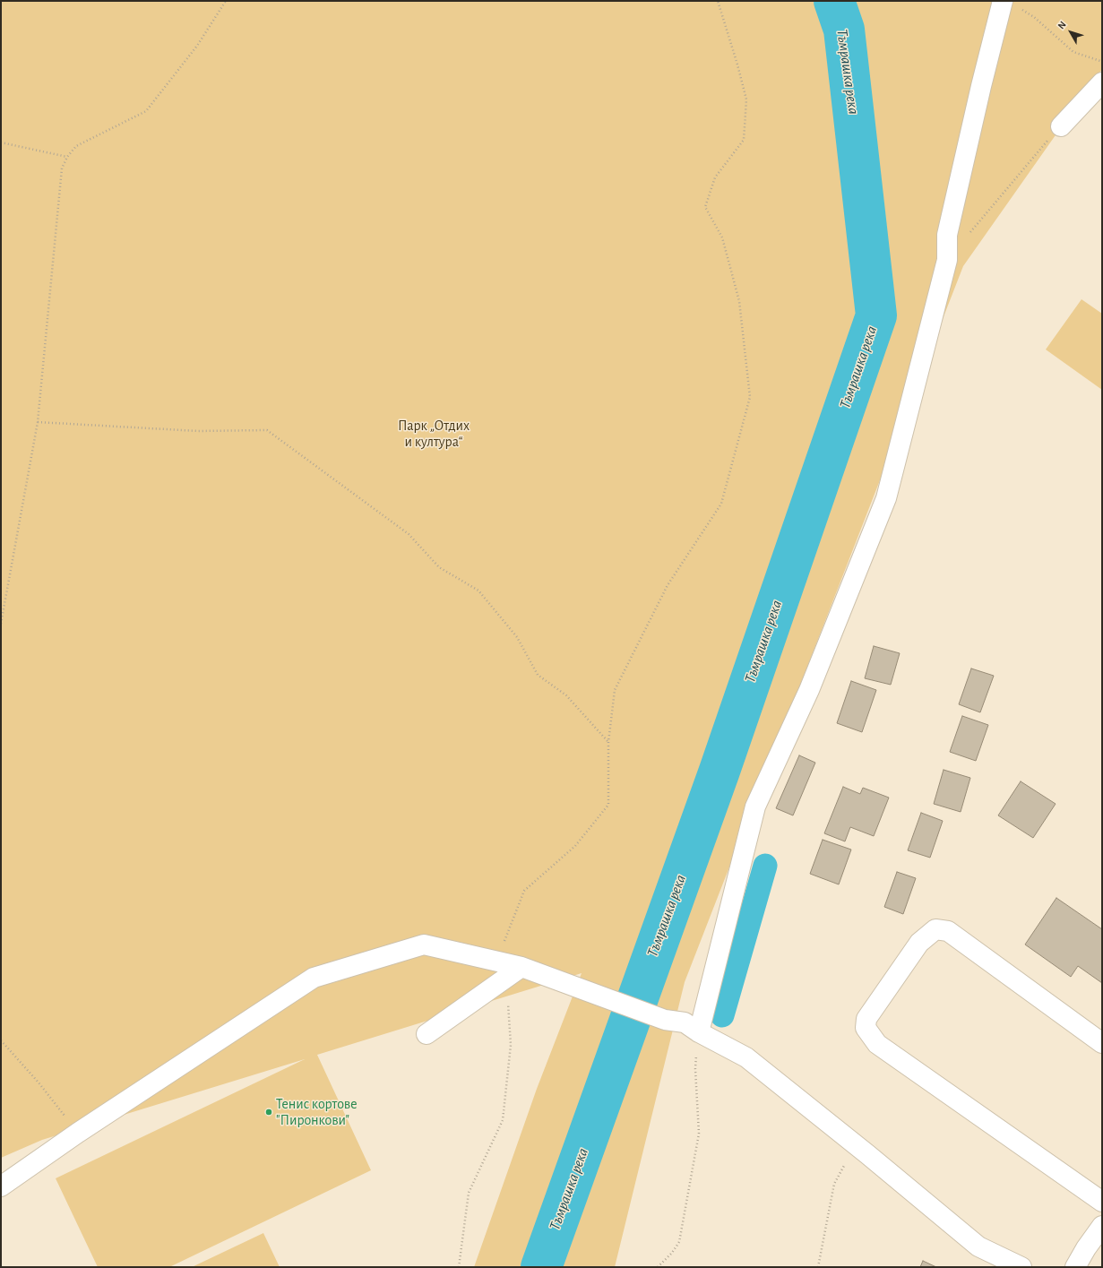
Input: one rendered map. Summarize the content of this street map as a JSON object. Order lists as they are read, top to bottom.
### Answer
{
  "water": ["Тъмрашка река"],
  "parks": ["Парк „Отдих и култура“"],
  "places": ["Тенис кортове \"Пиронкови\""],
  "north": "top left"
}
